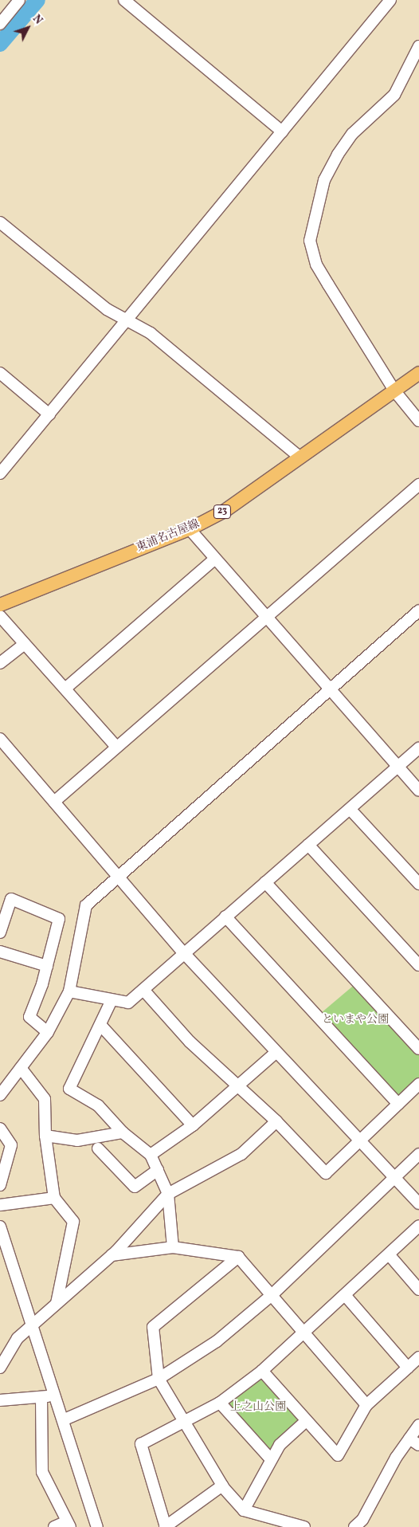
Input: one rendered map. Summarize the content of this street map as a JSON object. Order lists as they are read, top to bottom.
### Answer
{
  "streets": {
    "main road": ["23", "東浦名古屋線"]
  },
  "parks": ["といまや公園", "上之山公園"],
  "north": "top right"
}
